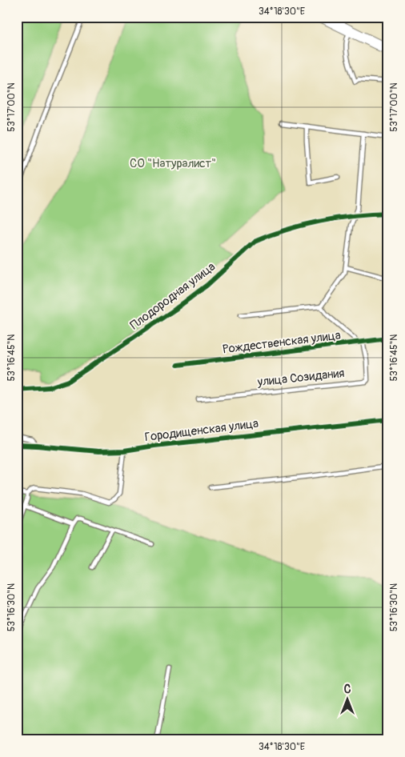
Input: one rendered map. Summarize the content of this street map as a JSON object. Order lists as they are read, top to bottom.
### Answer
{
  "streets": {
    "street": [
      "Плодородная улица",
      "Рождественская улица",
      "улица Созидания",
      "Городищенская улица"
    ]
  },
  "crossings": [
    ["Рождественская улица", "улица Созидания"]
  ],
  "parks": ["СО \"Натуралист\""],
  "north": "top",
  "coordinates": [
    "34°18'30\"E",
    "53°17'00\"N",
    "53°16'45\"N",
    "53°16'30\"N"
  ]
}
